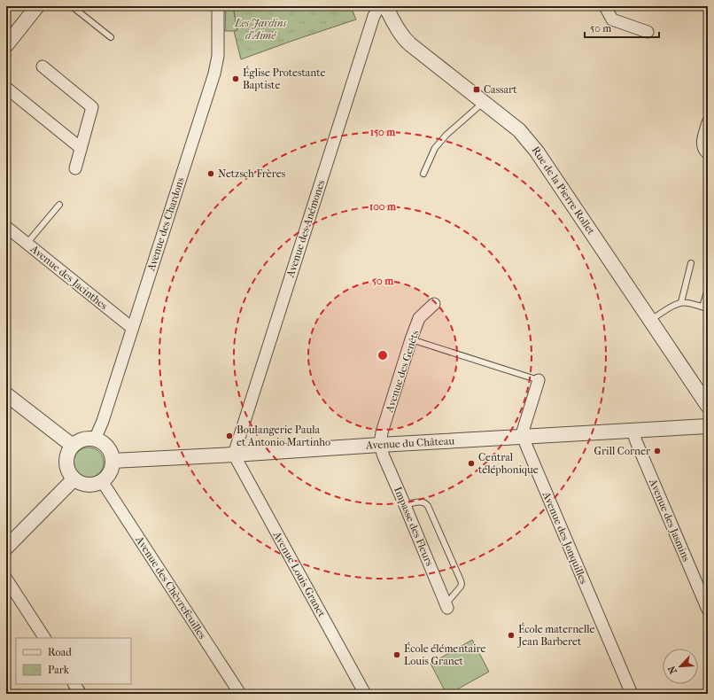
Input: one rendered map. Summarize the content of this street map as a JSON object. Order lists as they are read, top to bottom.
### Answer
{
  "streets": {
    "street": [
      "Rue de la Pierre Rollet",
      "Avenue des Chardons",
      "Avenue des Anémones",
      "Avenue des Jacinthes",
      "Avenue des Genêts",
      "Avenue du Château",
      "Avenue des Jasmins",
      "Impasse des Fleurs",
      "Avenue des Jonquilles",
      "Avenue Louis Granet",
      "Avenue des Chèvrefeuilles"
    ]
  },
  "crossings": [
    ["Rue de la Pierre Rollet", "Avenue des Anémones"],
    ["Avenue des Chardons", "Avenue des Jacinthes"],
    ["Avenue des Chardons", "Avenue du Château"],
    ["Avenue des Chardons", "Avenue des Chèvrefeuilles"],
    ["Avenue des Anémones", "Avenue du Château"],
    ["Avenue des Anémones", "Avenue Louis Granet"],
    ["Avenue des Genêts", "Avenue du Château"],
    ["Avenue des Genêts", "Impasse des Fleurs"],
    ["Avenue du Château", "Avenue des Jasmins"],
    ["Avenue du Château", "Impasse des Fleurs"],
    ["Avenue du Château", "Avenue des Jonquilles"],
    ["Avenue du Château", "Avenue Louis Granet"],
    ["Avenue du Château", "Avenue des Chèvrefeuilles"]
  ],
  "parks": ["Les Jardins d'Aimé"],
  "places": {
    "other": [
      "Église Protestante Baptiste",
      "Netzsch Frères",
      "Boulangerie Paula et Antonio Martinho",
      "Grill Corner",
      "Central téléphonique",
      "École maternelle Jean Barberet",
      "École élémentaire Louis Granet"
    ],
    "transit": ["Cassart"]
  },
  "legend": ["Road", "Park"],
  "scale_bar": "50 m",
  "north": "bottom left",
  "rings": ["150 m", "100 m", "50 m"]
}
